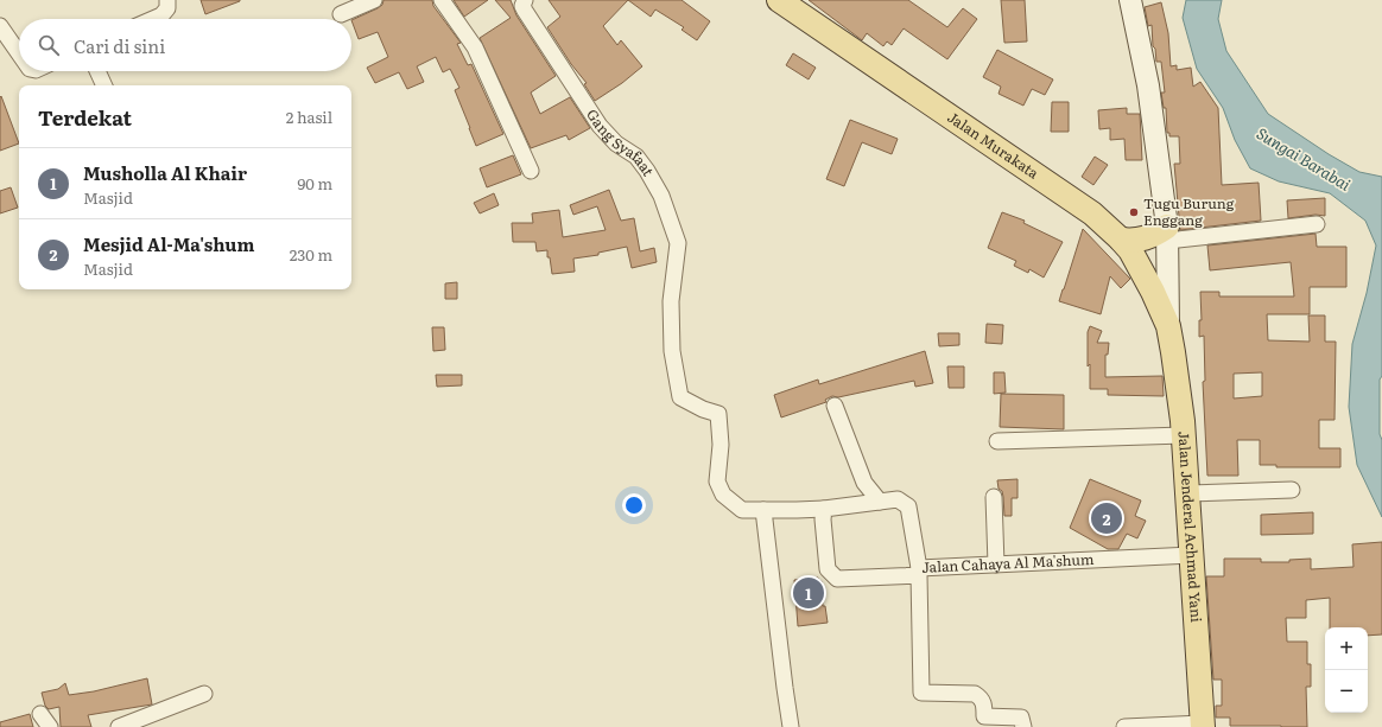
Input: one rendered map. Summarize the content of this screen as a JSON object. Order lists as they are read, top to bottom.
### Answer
{
  "streets": {
    "main road": ["Jalan Murakata", "Jalan Jenderal Achmad Yani"],
    "street": ["Gang Syafaat", "Jalan Cahaya Al Ma'shum"]
  },
  "crossings": [
    ["Jalan Murakata", "Jalan Jenderal Achmad Yani"],
    ["Jalan Jenderal Achmad Yani", "Jalan Cahaya Al Ma'shum"]
  ],
  "water": ["Sungai Barabai"],
  "places": ["Tugu Burung Enggang"],
  "page": {
    "search": "Cari di sini",
    "heading": ["Terdekat", "2 hasil"],
    "list": [
      {
        "mark": "1",
        "name": "Musholla Al Khair",
        "note": "Masjid",
        "value": "90 m"
      },
      {
        "mark": "2",
        "name": "Mesjid Al-Ma'shum",
        "note": "Masjid",
        "value": "230 m"
      }
    ],
    "pins": ["2", "1"],
    "map_buttons": ["+", "−"]
  }
}
